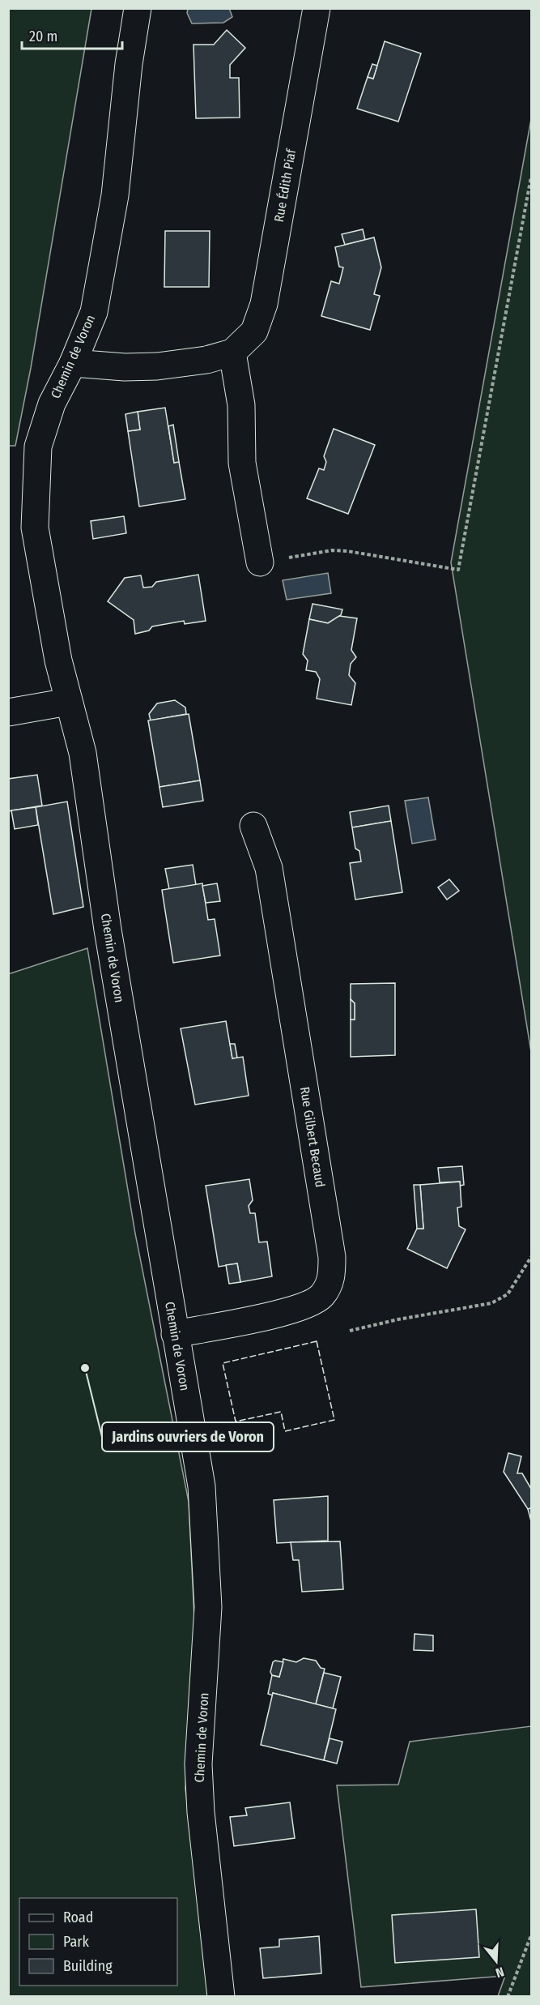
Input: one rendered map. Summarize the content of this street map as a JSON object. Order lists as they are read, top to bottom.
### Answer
{
  "streets": {
    "street": ["Rue Édith Piaf", "Chemin de Voron", "Rue Gilbert Becaud"]
  },
  "crossings": [
    ["Rue Édith Piaf", "Chemin de Voron"],
    ["Chemin de Voron", "Rue Gilbert Becaud"]
  ],
  "places": ["Jardins ouvriers de Voron"],
  "legend": ["Road", "Park", "Building"],
  "scale_bar": "20 m",
  "north": "bottom"
}
